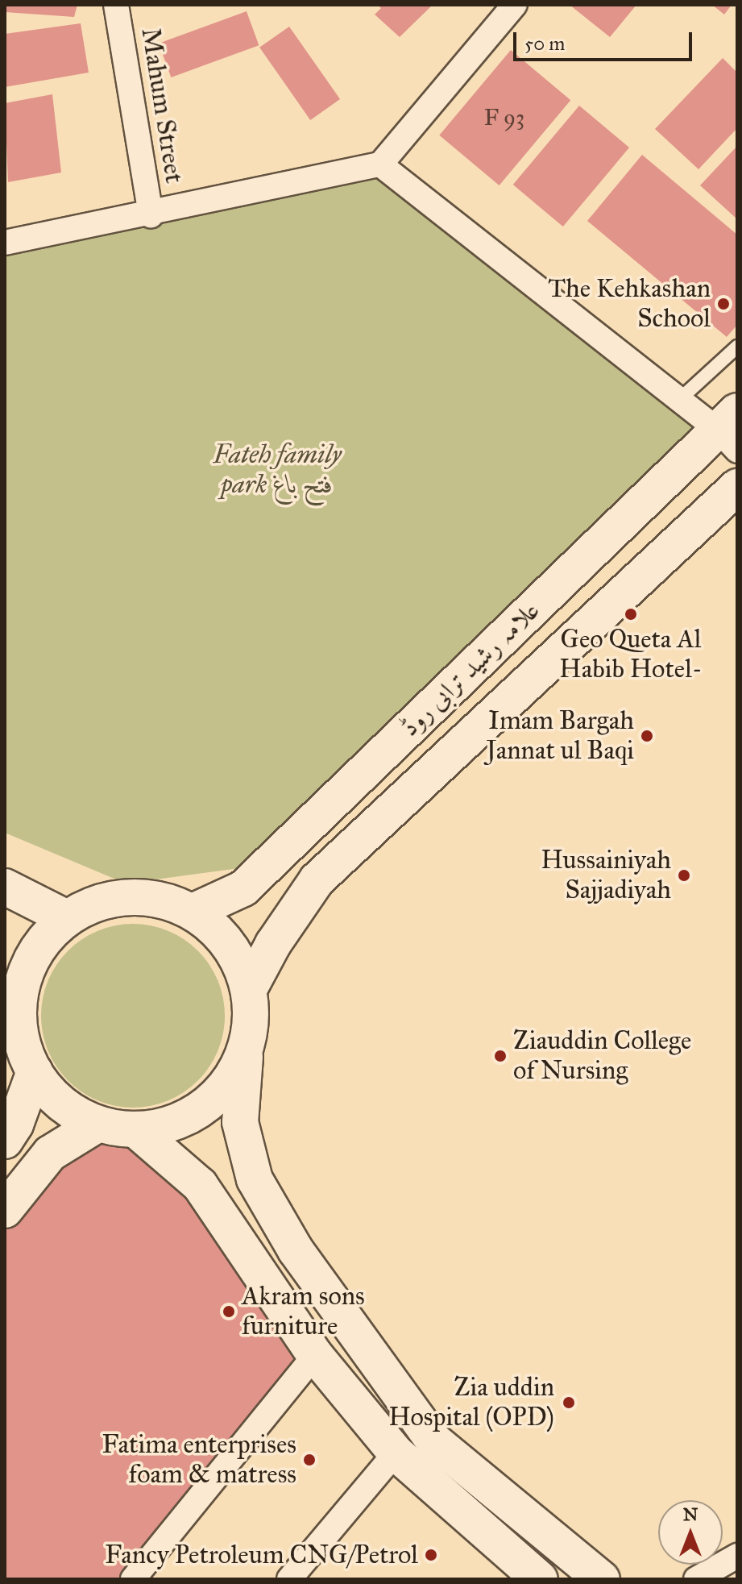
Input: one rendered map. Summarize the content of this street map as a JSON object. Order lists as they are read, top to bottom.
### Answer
{
  "streets": {
    "main road": ["علامہ رشید ترابی روڈ"],
    "street": ["Mahum Street"]
  },
  "parks": ["Fateh family park فتح باغ"],
  "places": [
    "The Kehkashan School",
    "Geo Queta Al Habib Hotel-",
    "Imam Bargah Jannat ul Baqi",
    "Hussainiyah Sajjadiyah",
    "Ziauddin College of Nursing",
    "Akram sons furniture",
    "Zia uddin Hospital (OPD)",
    "Fatima enterprises foam & matress",
    "Fancy Petroleum CNG/Petrol"
  ],
  "house_numbers": ["F 93"],
  "scale_bar": "50 m",
  "north": "top"
}
